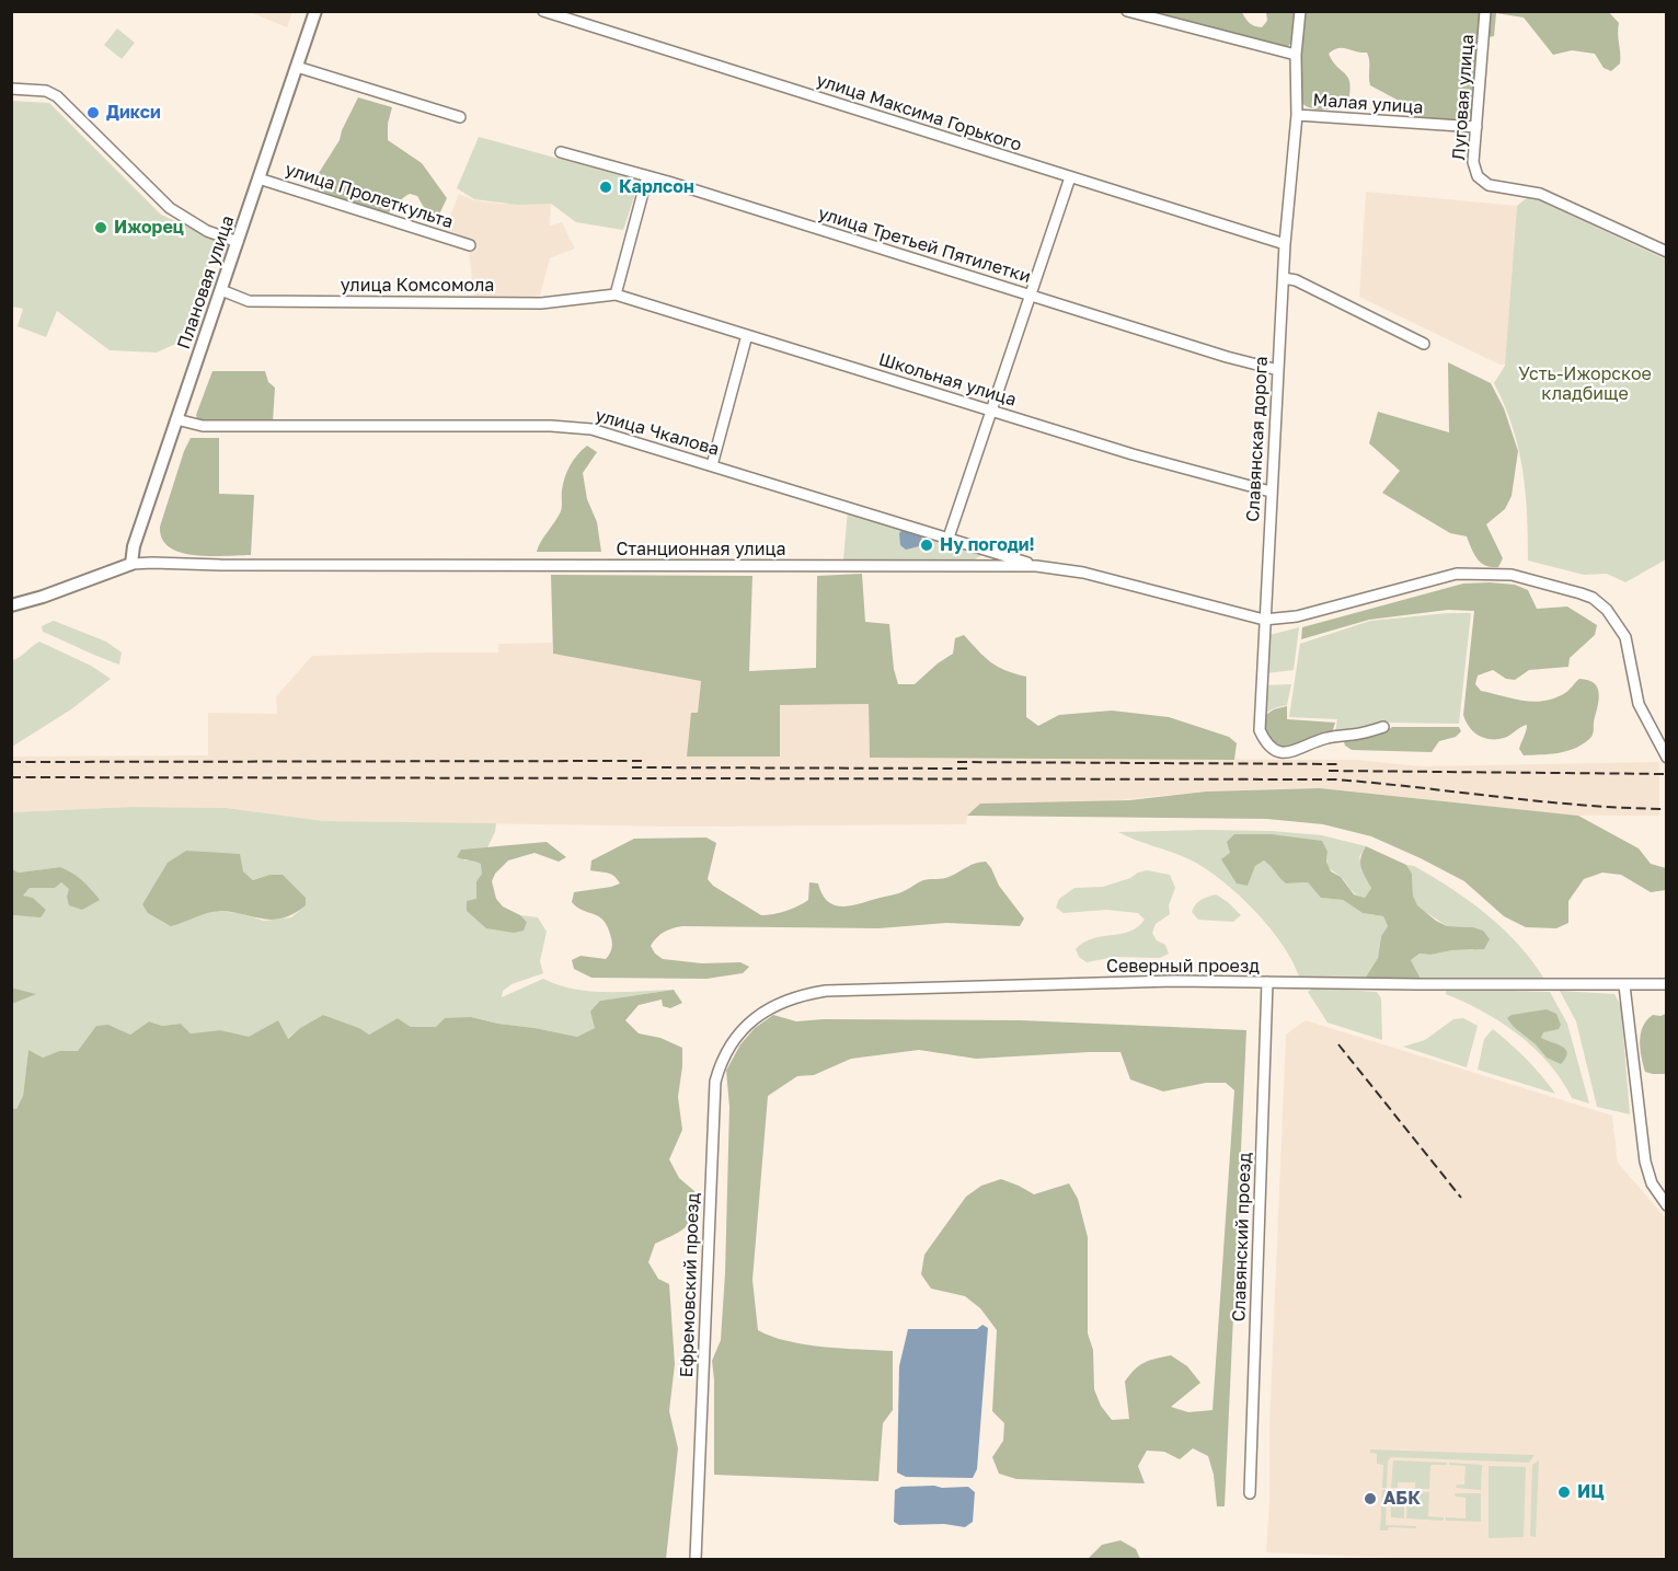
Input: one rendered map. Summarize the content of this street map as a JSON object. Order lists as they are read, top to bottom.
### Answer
{
  "streets": {
    "street": [
      "Луговая улица",
      "Малая улица",
      "улица Максима Горького",
      "улица Пролеткульта",
      "улица Третьей Пятилетки",
      "Плановая улица",
      "улица Комсомола",
      "Школьная улица",
      "улица Чкалова",
      "Славянская дорога",
      "Станционная улица",
      "Северный проезд",
      "Славянский проезд",
      "Ефремовский проезд"
    ]
  },
  "crossings": [
    ["Луговая улица", "Малая улица"],
    ["Малая улица", "Славянская дорога"],
    ["улица Максима Горького", "Славянская дорога"],
    ["улица Пролеткульта", "Плановая улица"],
    ["улица Третьей Пятилетки", "Славянская дорога"],
    ["Плановая улица", "улица Комсомола"],
    ["Плановая улица", "улица Чкалова"],
    ["Плановая улица", "Станционная улица"],
    ["улица Комсомола", "Школьная улица"],
    ["Школьная улица", "Славянская дорога"],
    ["улица Чкалова", "Станционная улица"],
    ["Славянская дорога", "Станционная улица"],
    ["Северный проезд", "Славянский проезд"],
    ["Северный проезд", "Ефремовский проезд"]
  ],
  "parks": ["Усть-Ижорское кладбище"],
  "places": [
    "Дикси",
    "Карлсон",
    "Ижорец",
    "Ну погоди!",
    "ИЦ",
    "АБК"
  ]
}
